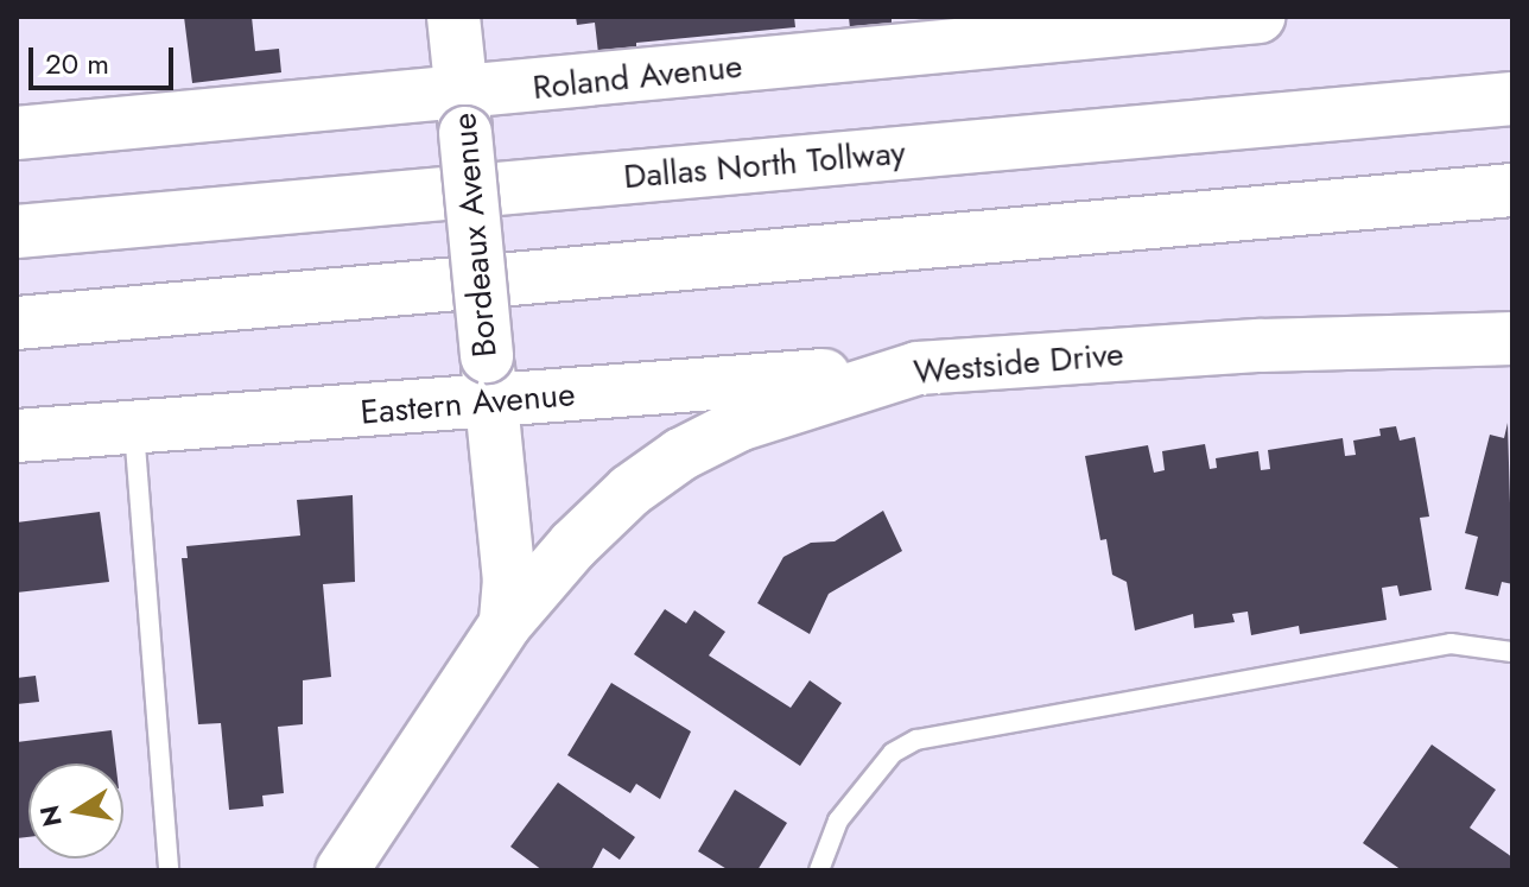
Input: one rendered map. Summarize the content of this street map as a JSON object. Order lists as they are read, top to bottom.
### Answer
{
  "streets": {
    "main road": [
      "Roland Avenue",
      "Dallas North Tollway",
      "Bordeaux Avenue",
      "Westside Drive",
      "Eastern Avenue"
    ]
  },
  "crossings": [
    ["Roland Avenue", "Bordeaux Avenue"],
    ["Bordeaux Avenue", "Westside Drive"],
    ["Bordeaux Avenue", "Eastern Avenue"],
    ["Westside Drive", "Eastern Avenue"]
  ],
  "scale_bar": "20 m",
  "north": "left"
}
